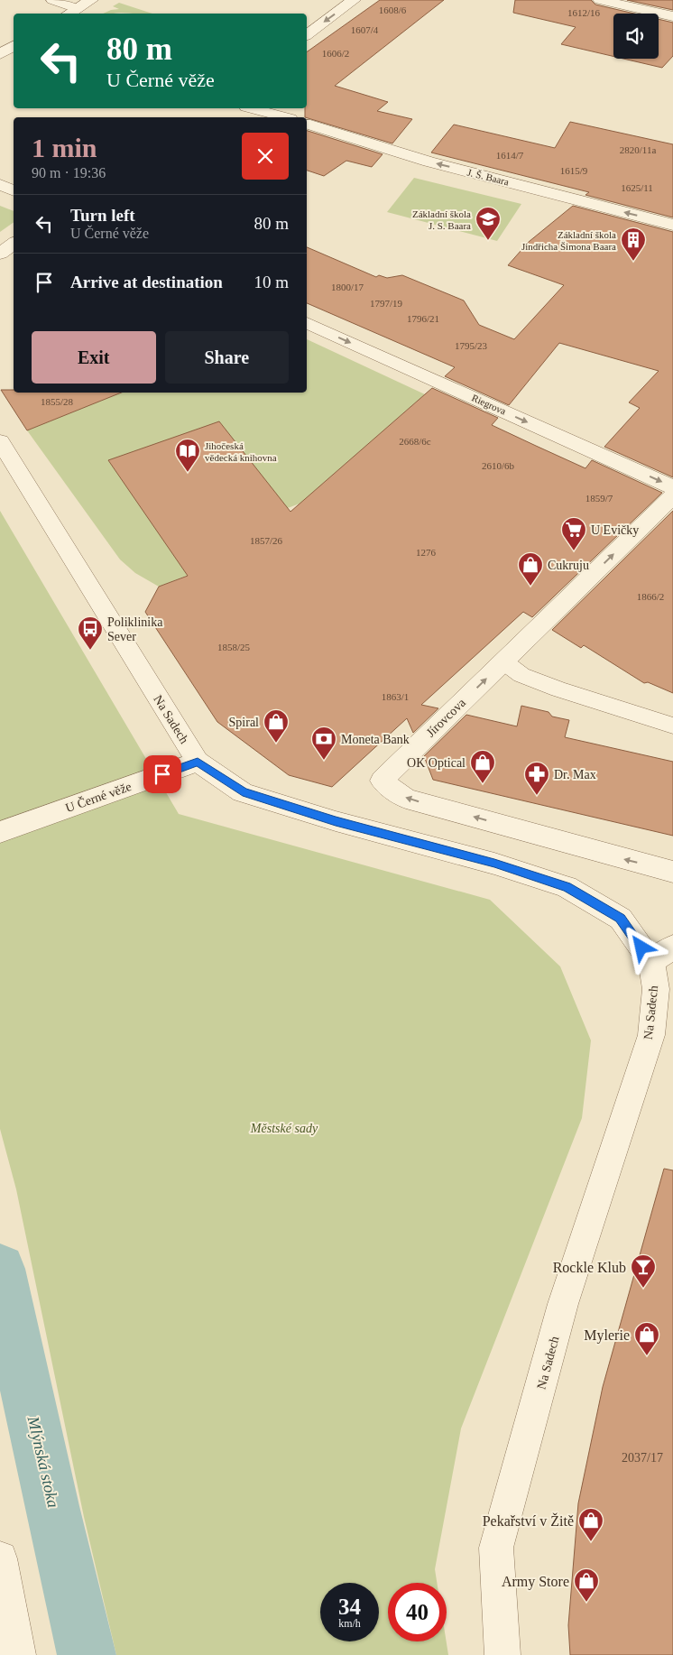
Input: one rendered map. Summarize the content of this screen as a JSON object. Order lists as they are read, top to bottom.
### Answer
{
  "streets": {
    "street": [
      "J. Š. Baara",
      "Riegrova",
      "Jírovcova",
      "Na Sadech",
      "U Černé věže"
    ]
  },
  "crossings": [
    ["Na Sadech", "U Černé věže"]
  ],
  "one_way": ["J. Š. Baara", "Riegrova"],
  "water": ["Mlýnská stoka"],
  "parks": ["Městské sady"],
  "places": {
    "school or university": ["Základní škola J. S. Baara"],
    "building": ["Základní škola Jindřicha Šimona Baara"],
    "library": ["Jihočeská vědecká knihovna"],
    "supermarket": ["U Evičky"],
    "shop": [
      "Cukruju",
      "Spiral",
      "OK Optical",
      "Mylerie",
      "Pekařství v Žitě",
      "Army Store"
    ],
    "bus stop": ["Poliklinika Sever"],
    "bank": ["Moneta Bank"],
    "pharmacy": ["Dr. Max"],
    "bar": ["Rockle Klub"]
  },
  "house_numbers": [
    "1608/6",
    "1612/16",
    "1607/4",
    "1606/2",
    "2820/11a",
    "1614/7",
    "1615/9",
    "1625/11",
    "1800/17",
    "1797/19",
    "1796/21",
    "1795/23",
    "1855/28",
    "2668/6c",
    "2610/6b",
    "1859/7",
    "1857/26",
    "1276",
    "1866/2",
    "1858/25",
    "1863/1",
    "2037/17"
  ],
  "page": {
    "turn": ["80 m", "U Černé věže"],
    "heading": ["1 min", "90 m · 19:36"],
    "list": [
      {
        "name": "Turn left",
        "note": "U Černé věže",
        "value": "80 m"
      },
      {
        "name": "Arrive at destination",
        "value": "10 m"
      }
    ],
    "buttons": ["Exit", "Share"],
    "speed": "34 km/h",
    "limit": "40"
  }
}
